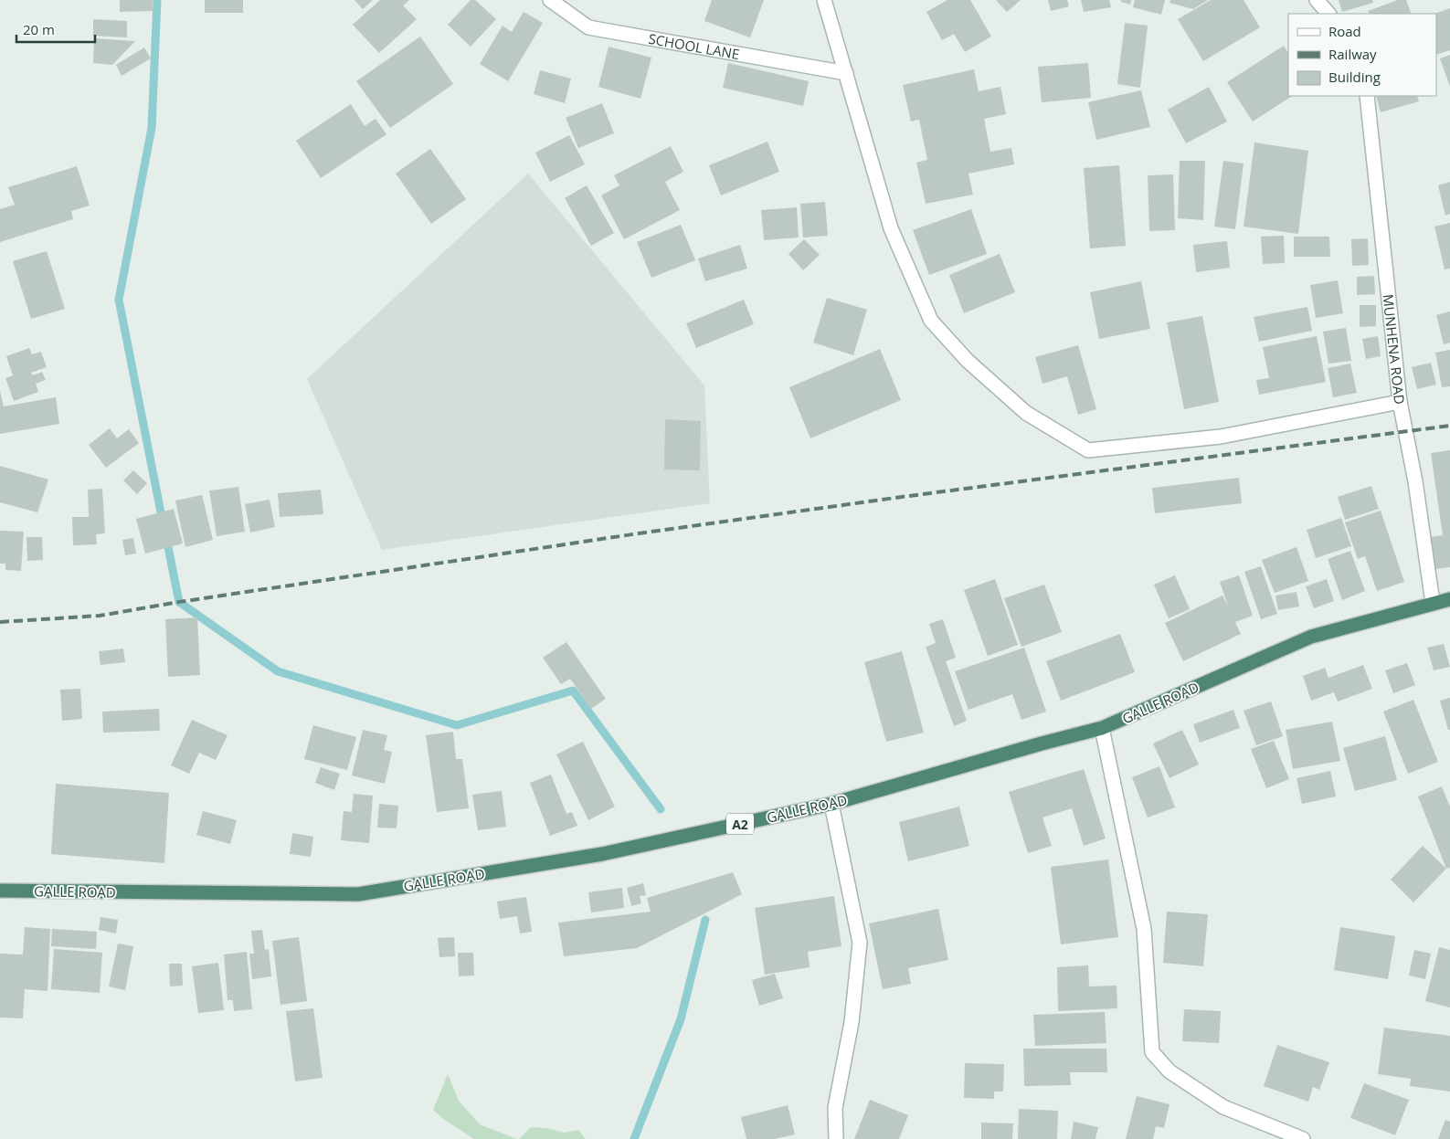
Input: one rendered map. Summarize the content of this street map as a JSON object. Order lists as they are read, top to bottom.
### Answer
{
  "streets": {
    "highway": ["GALLE ROAD", "A2"],
    "street": ["SCHOOL LANE", "MUNHENA ROAD"]
  },
  "crossings": [
    ["MUNHENA ROAD", "GALLE ROAD"]
  ],
  "legend": ["Road", "Railway", "Building"],
  "scale_bar": "20 m"
}
